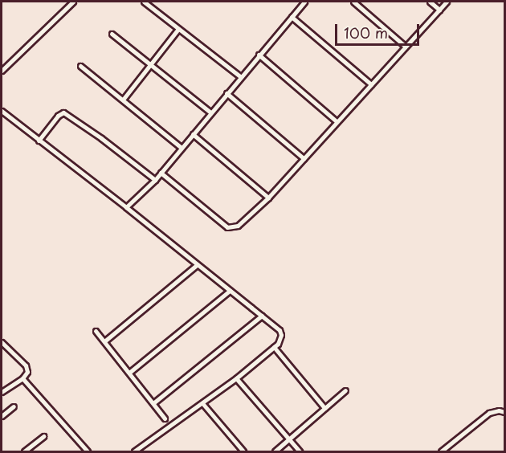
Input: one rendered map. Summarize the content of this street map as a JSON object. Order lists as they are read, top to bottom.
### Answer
{
  "scale_bar": "100 m"
}
